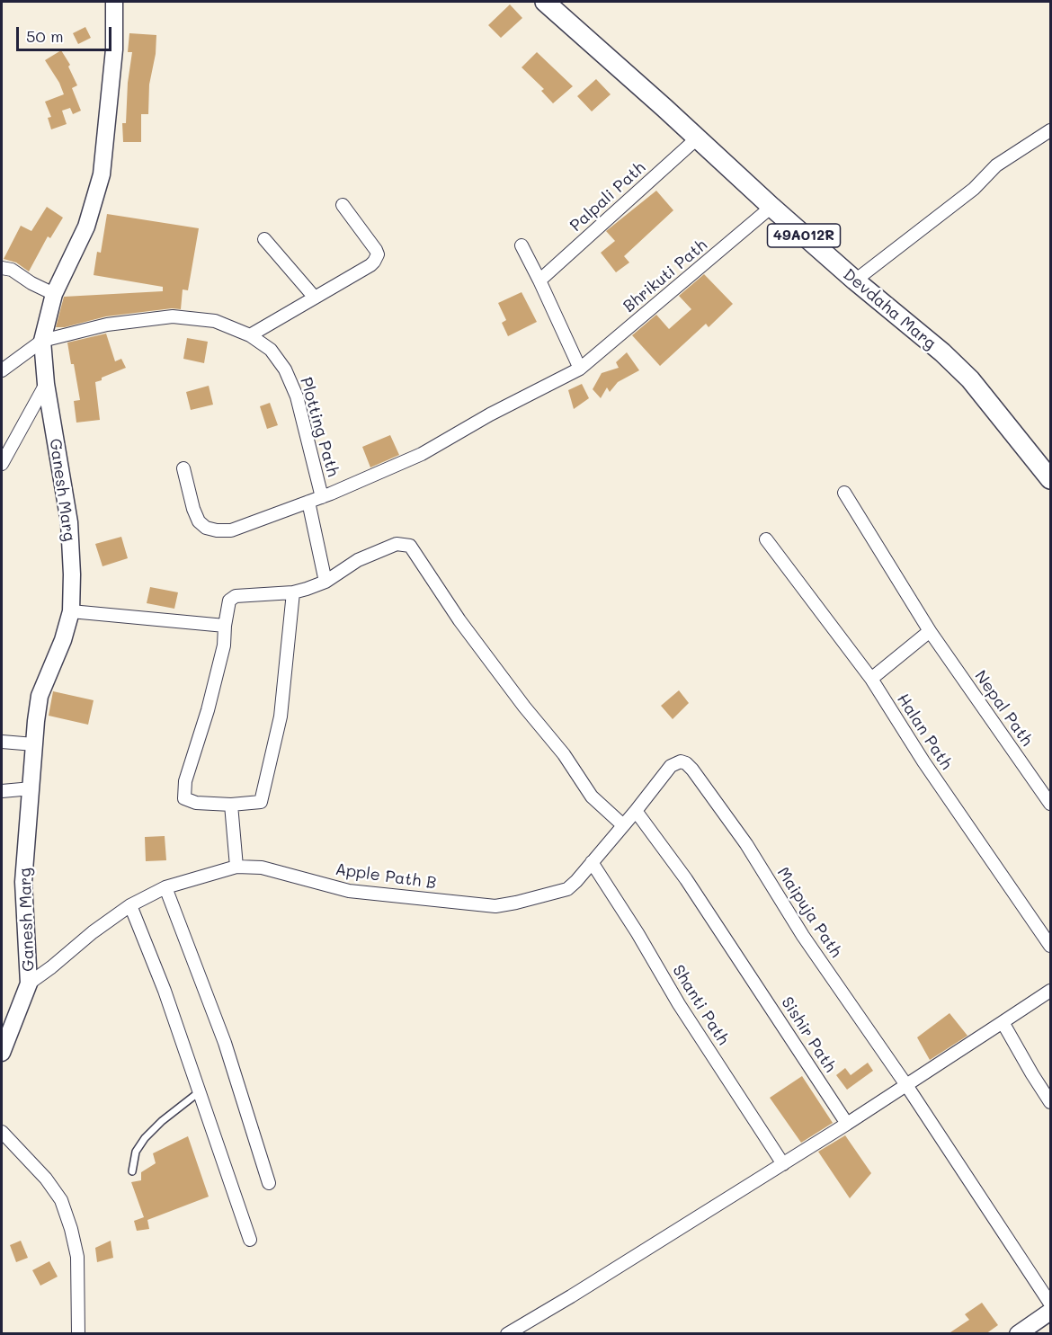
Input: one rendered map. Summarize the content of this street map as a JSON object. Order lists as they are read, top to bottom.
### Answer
{
  "streets": {
    "main road": ["49A012R", "Devdaha Marg"],
    "street": [
      "Palpali Path",
      "Bhrikuti Path",
      "Plotting Path",
      "Ganesh Marg",
      "Nepal Path",
      "Halan Path",
      "Apple Path B",
      "Maipuja Path",
      "Shanti Path",
      "Sishir Path"
    ]
  },
  "crossings": [
    ["Palpali Path", "Devdaha Marg"],
    ["Bhrikuti Path", "Devdaha Marg"],
    ["Bhrikuti Path", "Plotting Path"],
    ["Plotting Path", "Ganesh Marg"],
    ["Ganesh Marg", "Apple Path B"],
    ["Apple Path B", "Maipuja Path"],
    ["Apple Path B", "Shanti Path"],
    ["Apple Path B", "Sishir Path"]
  ],
  "scale_bar": "50 m"
}
